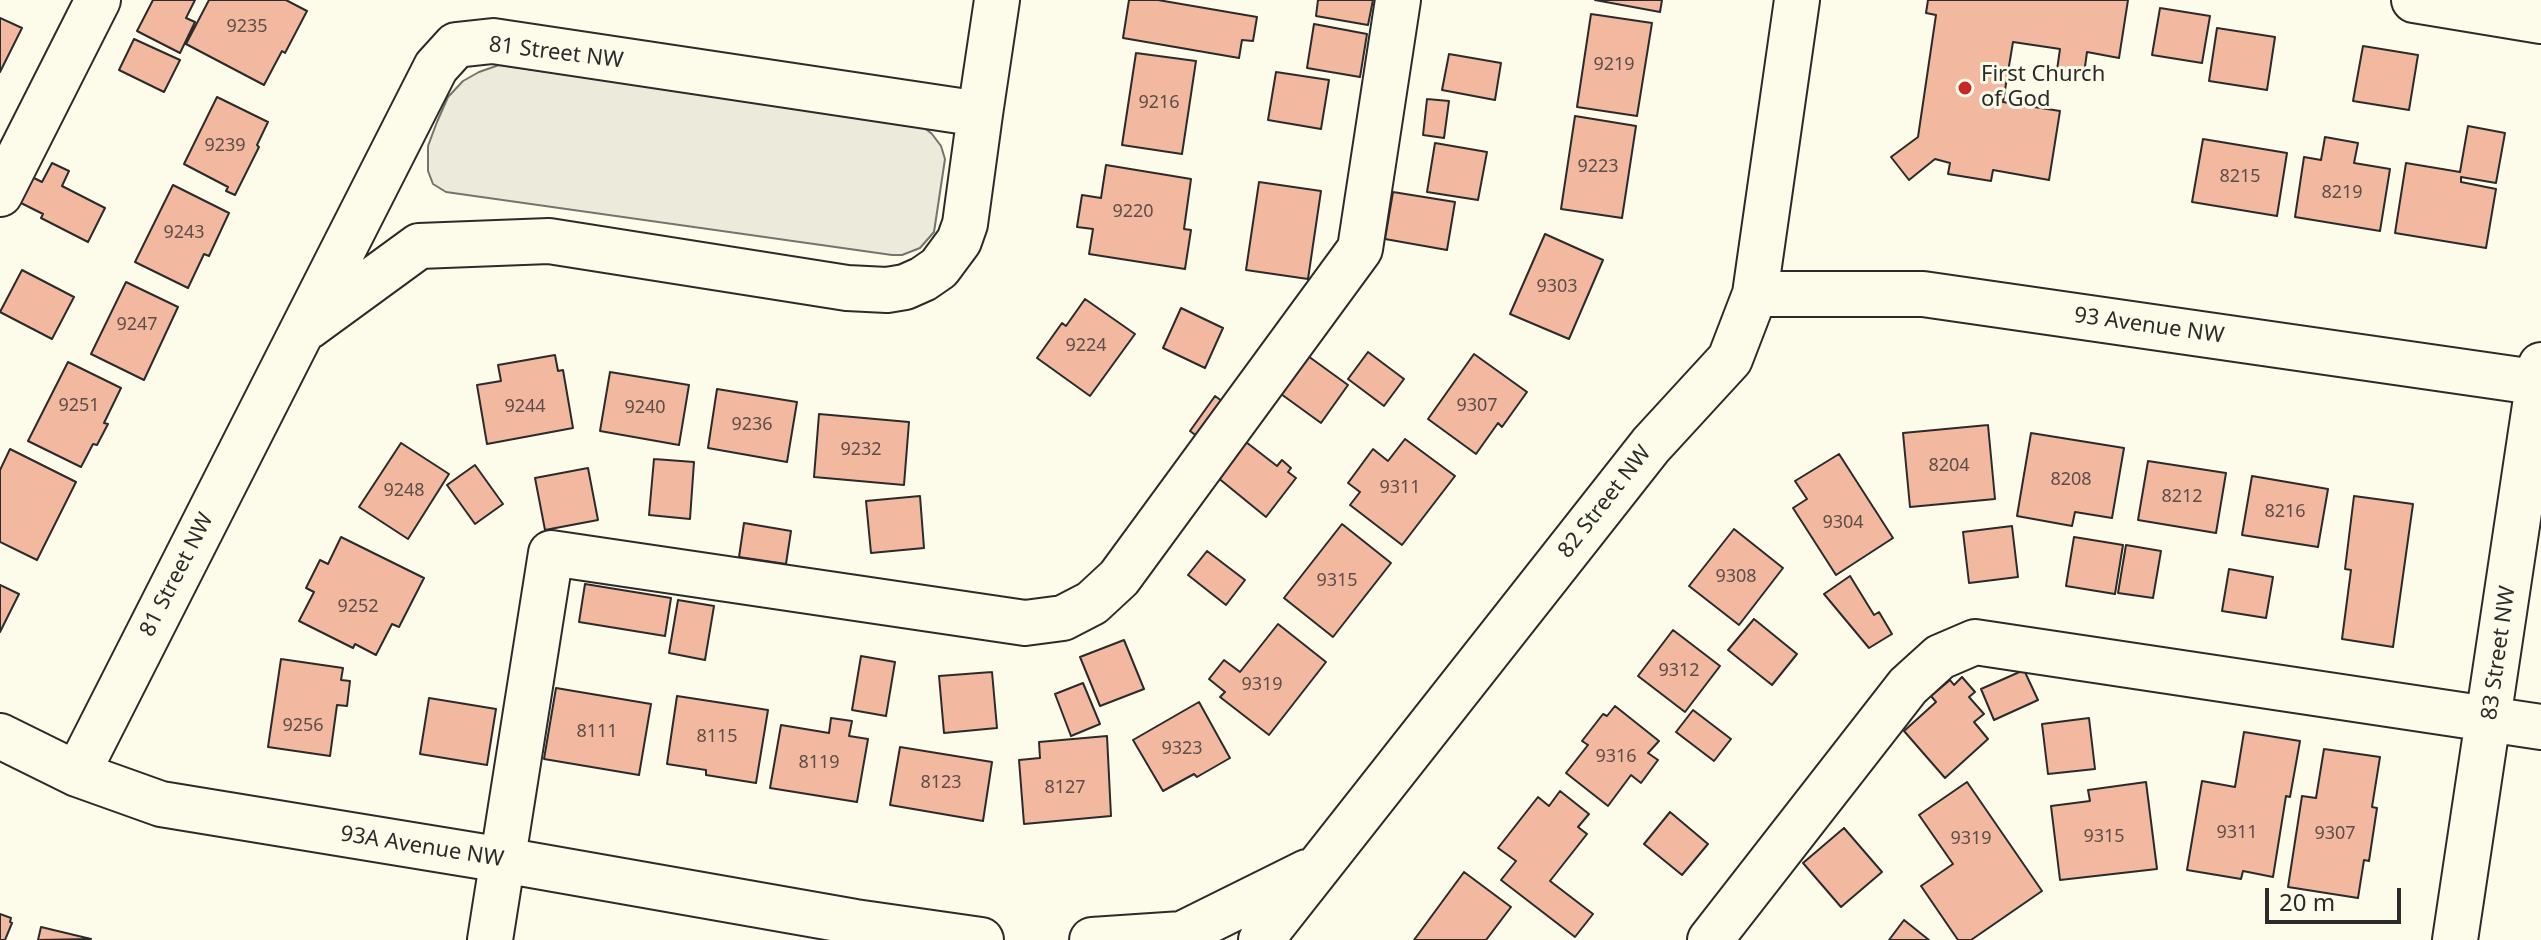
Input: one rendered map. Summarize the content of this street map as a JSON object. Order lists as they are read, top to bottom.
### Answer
{
  "streets": {
    "street": [
      "81 Street NW",
      "93 Avenue NW",
      "82 Street NW",
      "83 Street NW",
      "93A Avenue NW"
    ]
  },
  "crossings": [
    ["81 Street NW", "93A Avenue NW"],
    ["93 Avenue NW", "82 Street NW"],
    ["93 Avenue NW", "83 Street NW"]
  ],
  "places": ["First Church of God"],
  "house_numbers": [
    "9235",
    "9219",
    "9216",
    "9239",
    "9223",
    "8215",
    "8219",
    "9220",
    "9243",
    "9303",
    "9247",
    "9224",
    "9251",
    "9307",
    "9244",
    "9240",
    "9236",
    "9232",
    "8204",
    "8208",
    "9311",
    "9248",
    "8212",
    "8216",
    "9304",
    "9308",
    "9315",
    "9252",
    "9312",
    "9319",
    "9256",
    "8111",
    "8115",
    "9323",
    "9316",
    "8119",
    "8123",
    "8127",
    "9311",
    "9307",
    "9315",
    "9319"
  ],
  "scale_bar": "20 m"
}
